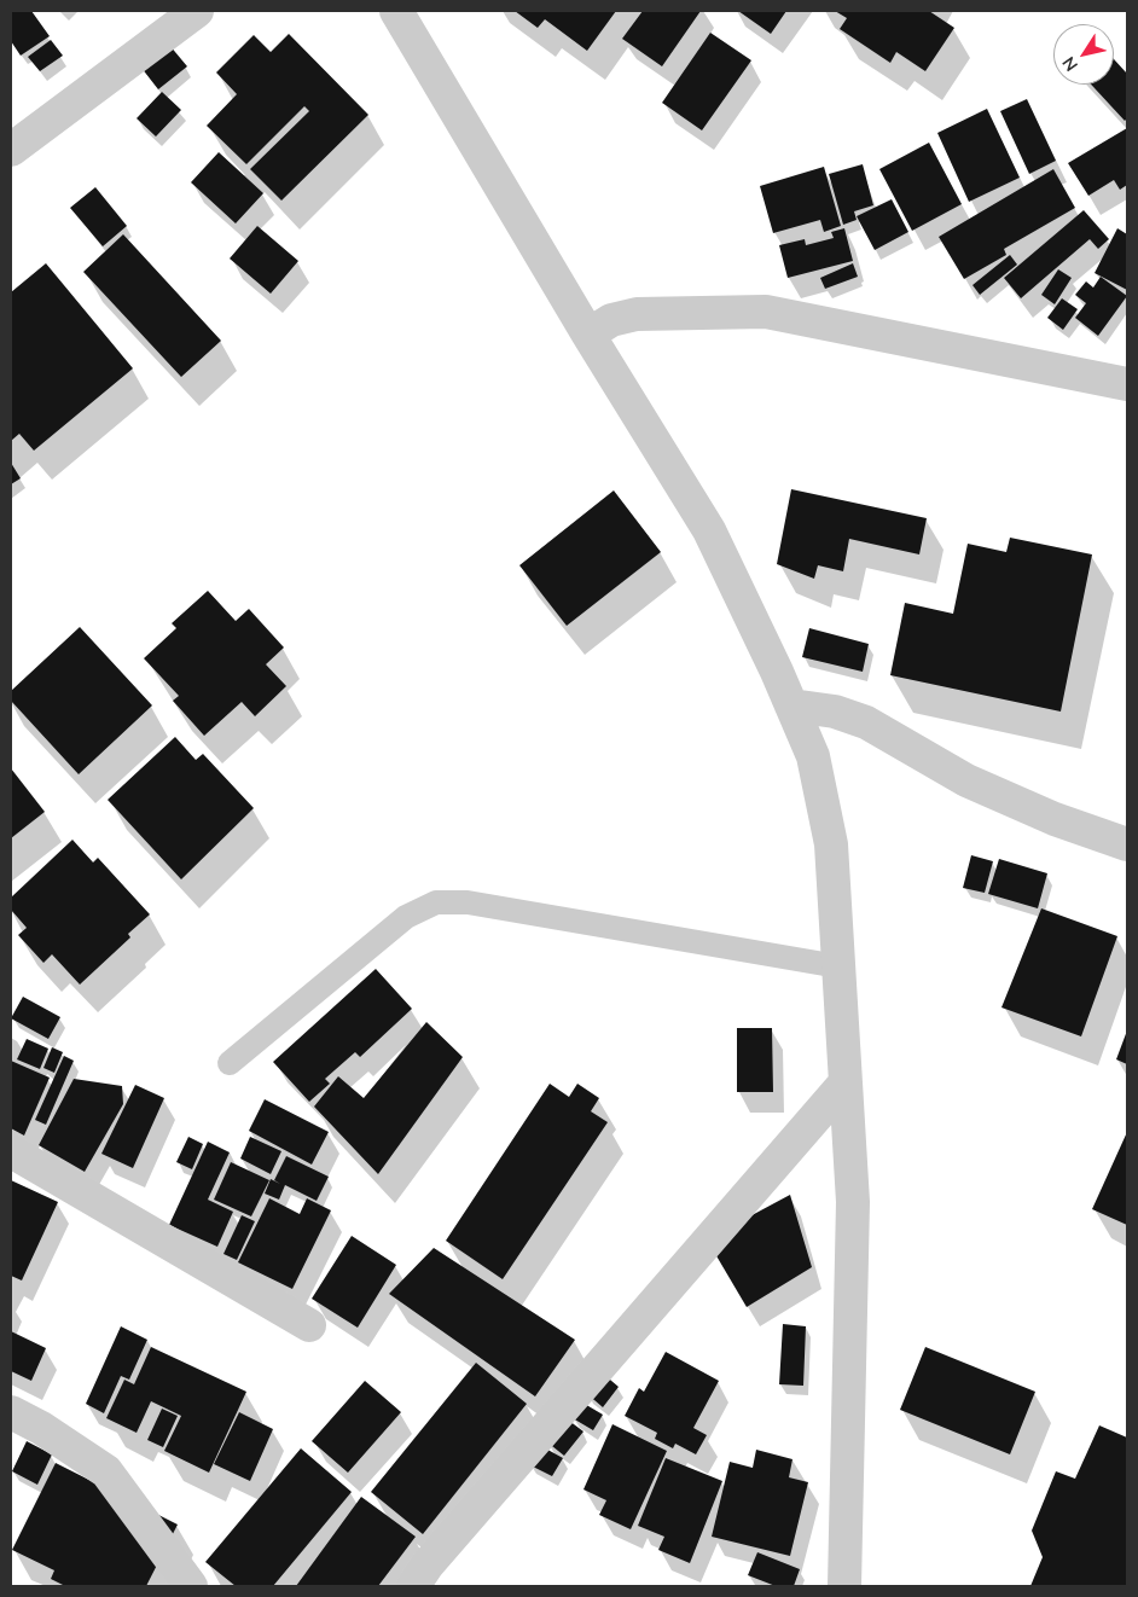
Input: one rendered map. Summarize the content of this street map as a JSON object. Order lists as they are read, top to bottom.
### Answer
{
  "north": "bottom left"
}
